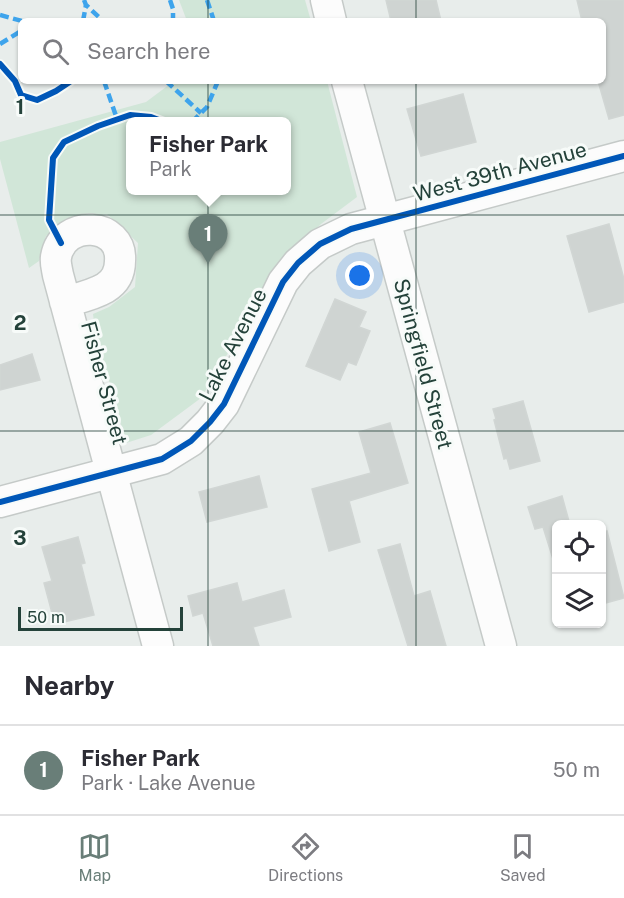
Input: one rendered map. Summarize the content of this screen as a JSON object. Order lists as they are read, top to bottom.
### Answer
{
  "streets": {
    "street": [
      "West 39th Avenue",
      "Lake Avenue",
      "Springfield Street",
      "Fisher Street"
    ]
  },
  "crossings": [
    ["West 39th Avenue", "Lake Avenue"],
    ["West 39th Avenue", "Springfield Street"],
    ["Lake Avenue", "Springfield Street"],
    ["Lake Avenue", "Fisher Street"]
  ],
  "scale_bar": "50 m",
  "page": {
    "search": "Search here",
    "popup": ["Fisher Park", "Park"],
    "pins": "1",
    "scale": "50 m",
    "heading": "Nearby",
    "list": [
      {
        "mark": "1",
        "name": "Fisher Park",
        "note": "Park · Lake Avenue",
        "value": "50 m"
      }
    ],
    "nav": ["Map", "Directions", "Saved"]
  },
  "grid": {
    "rows": ["1", "2", "3"]
  }
}
